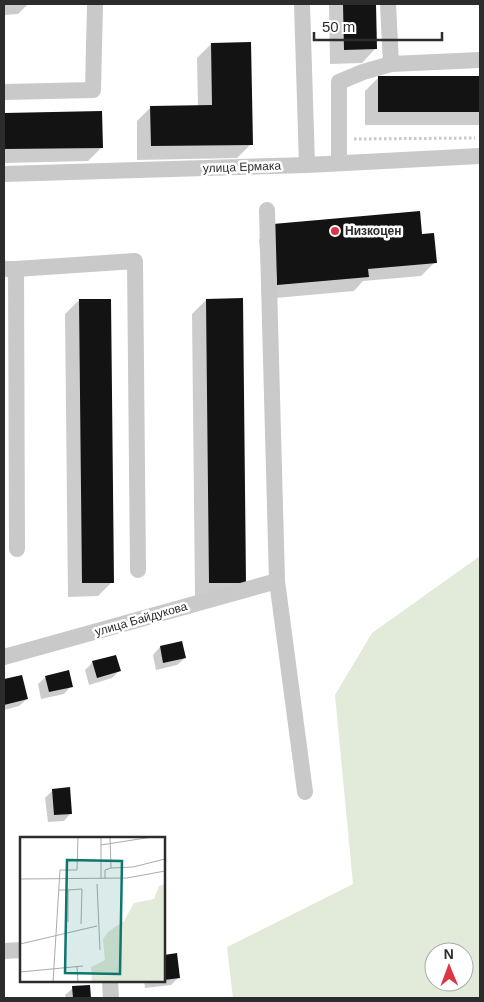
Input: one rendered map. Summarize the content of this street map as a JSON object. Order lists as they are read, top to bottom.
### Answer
{
  "streets": {
    "street": ["улица Ермака", "улица Байдукова"]
  },
  "places": ["Низкоцен"],
  "scale_bar": "50 m",
  "north": "top"
}
